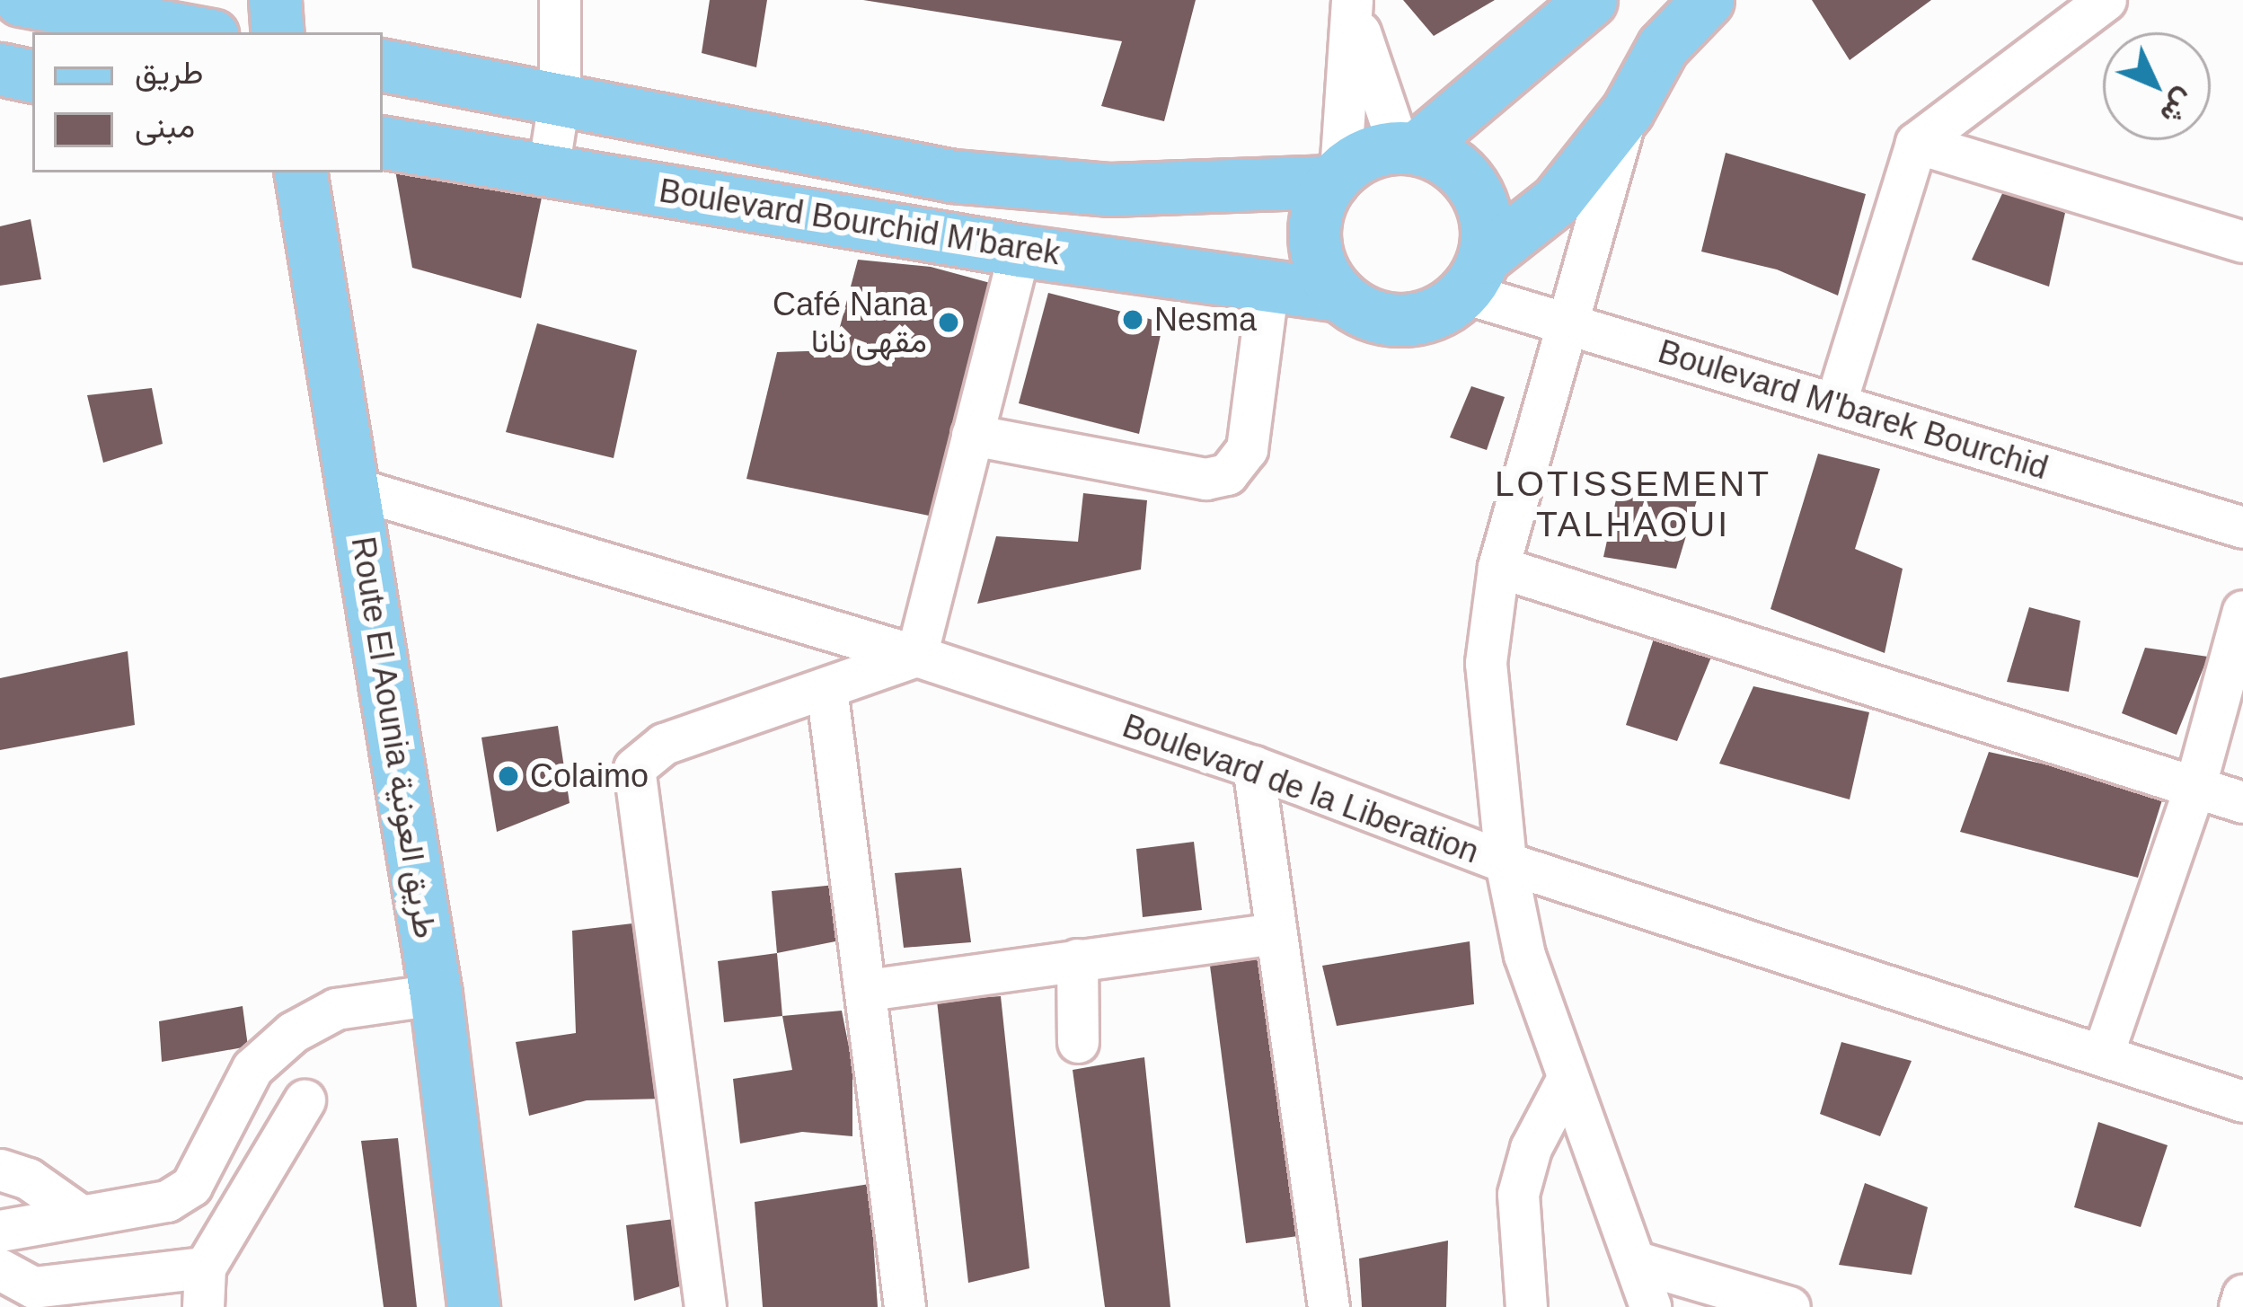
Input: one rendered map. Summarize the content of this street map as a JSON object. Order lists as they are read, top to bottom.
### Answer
{
  "streets": {
    "main road": ["Boulevard Bourchid M'barek", "Route El Aounia طريق العونية"],
    "street": ["Boulevard M'barek Bourchid", "Boulevard de la Liberation"]
  },
  "crossings": [
    ["Boulevard Bourchid M'barek", "Boulevard M'barek Bourchid"],
    ["Route El Aounia طريق العونية", "Boulevard de la Liberation"]
  ],
  "districts": ["LOTISSEMENT TALHAOUI"],
  "places": ["Nesma", "Café Nana مقهى نانا", "Colaimo"],
  "legend": ["طريق", "مبنى"],
  "north": "bottom right"
}
